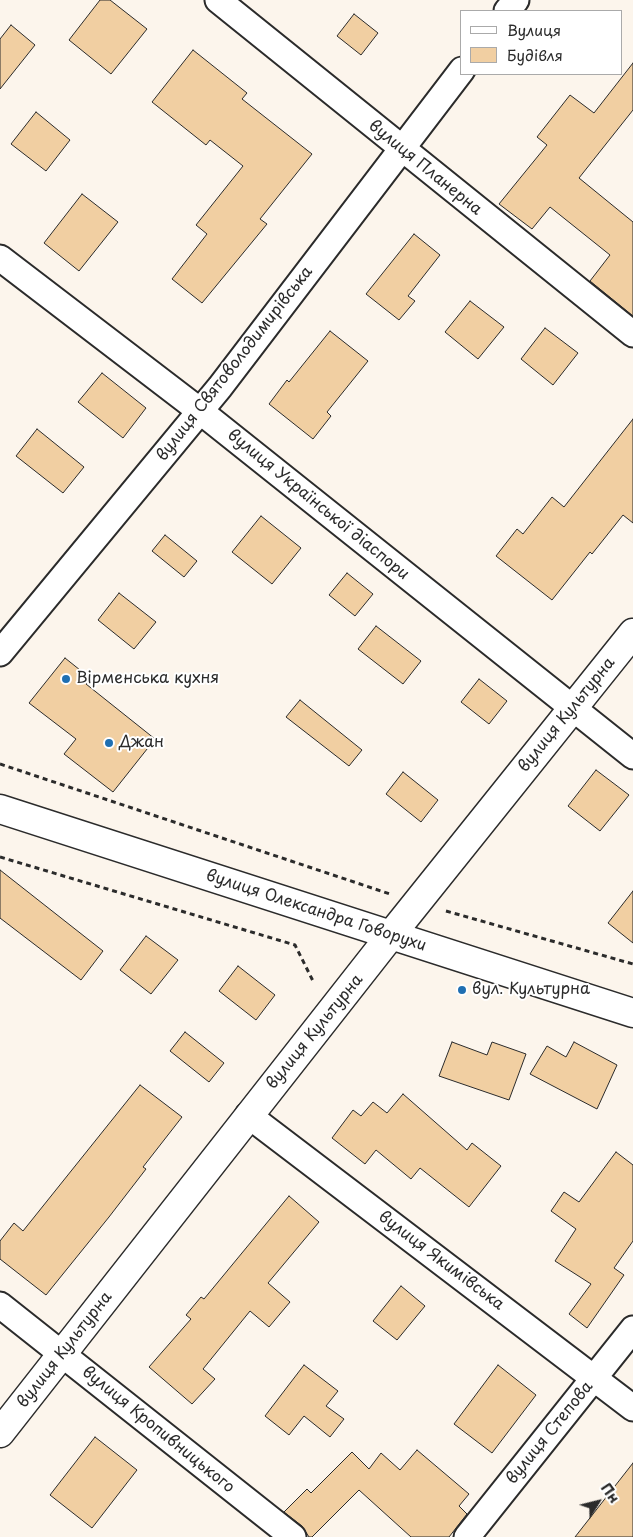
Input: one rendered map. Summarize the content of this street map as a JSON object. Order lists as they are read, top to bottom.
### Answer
{
  "streets": {
    "main road": ["вулиця Культурна", "вулиця Олександра Говорухи"],
    "street": [
      "вулиця Планерна",
      "вулиця Святоволодимирівська",
      "вулиця Української діаспори",
      "вулиця Якимівська",
      "вулиця Кропивницького",
      "вулиця Степова"
    ]
  },
  "crossings": [
    ["вулиця Планерна", "вулиця Святоволодимирівська"],
    ["вулиця Святоволодимирівська", "вулиця Української діаспори"],
    ["вулиця Української діаспори", "вулиця Культурна"],
    ["вулиця Культурна", "вулиця Олександра Говорухи"],
    ["вулиця Культурна", "вулиця Якимівська"],
    ["вулиця Культурна", "вулиця Кропивницького"],
    ["вулиця Якимівська", "вулиця Степова"]
  ],
  "places": ["Вірменська кухня", "Джан", "вул. Культурна"],
  "legend": ["Вулиця", "Будівля"],
  "north": "top right"
}
